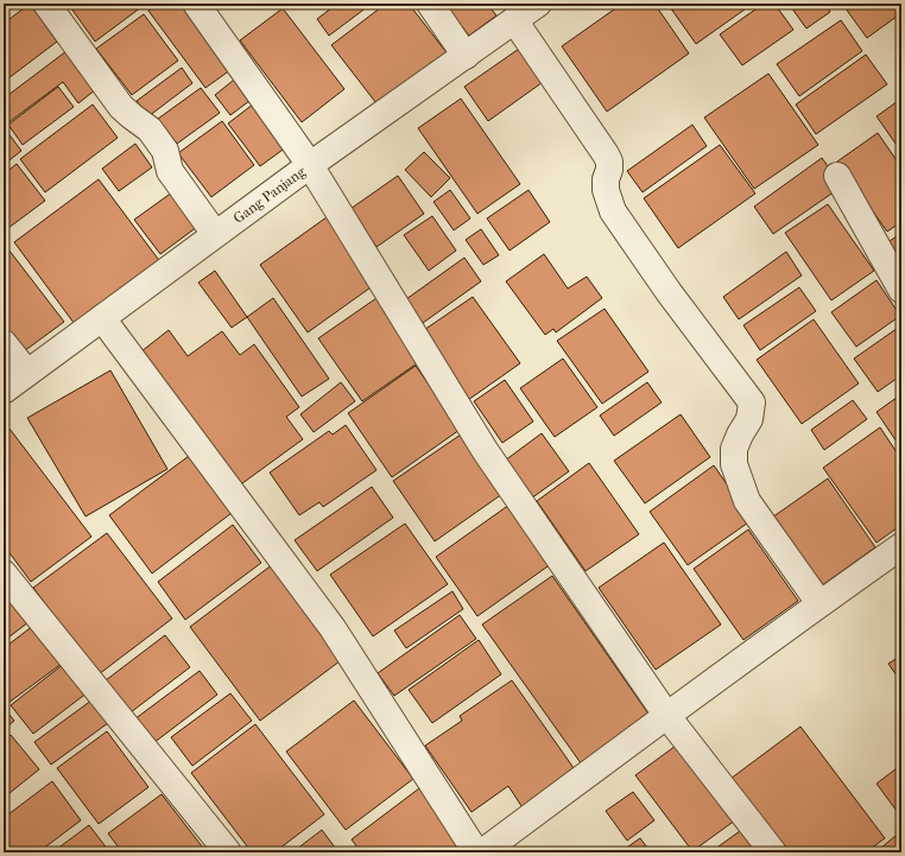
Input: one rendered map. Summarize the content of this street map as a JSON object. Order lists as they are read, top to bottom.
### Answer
{
  "streets": {
    "street": ["Gang Panjang"]
  }
}
